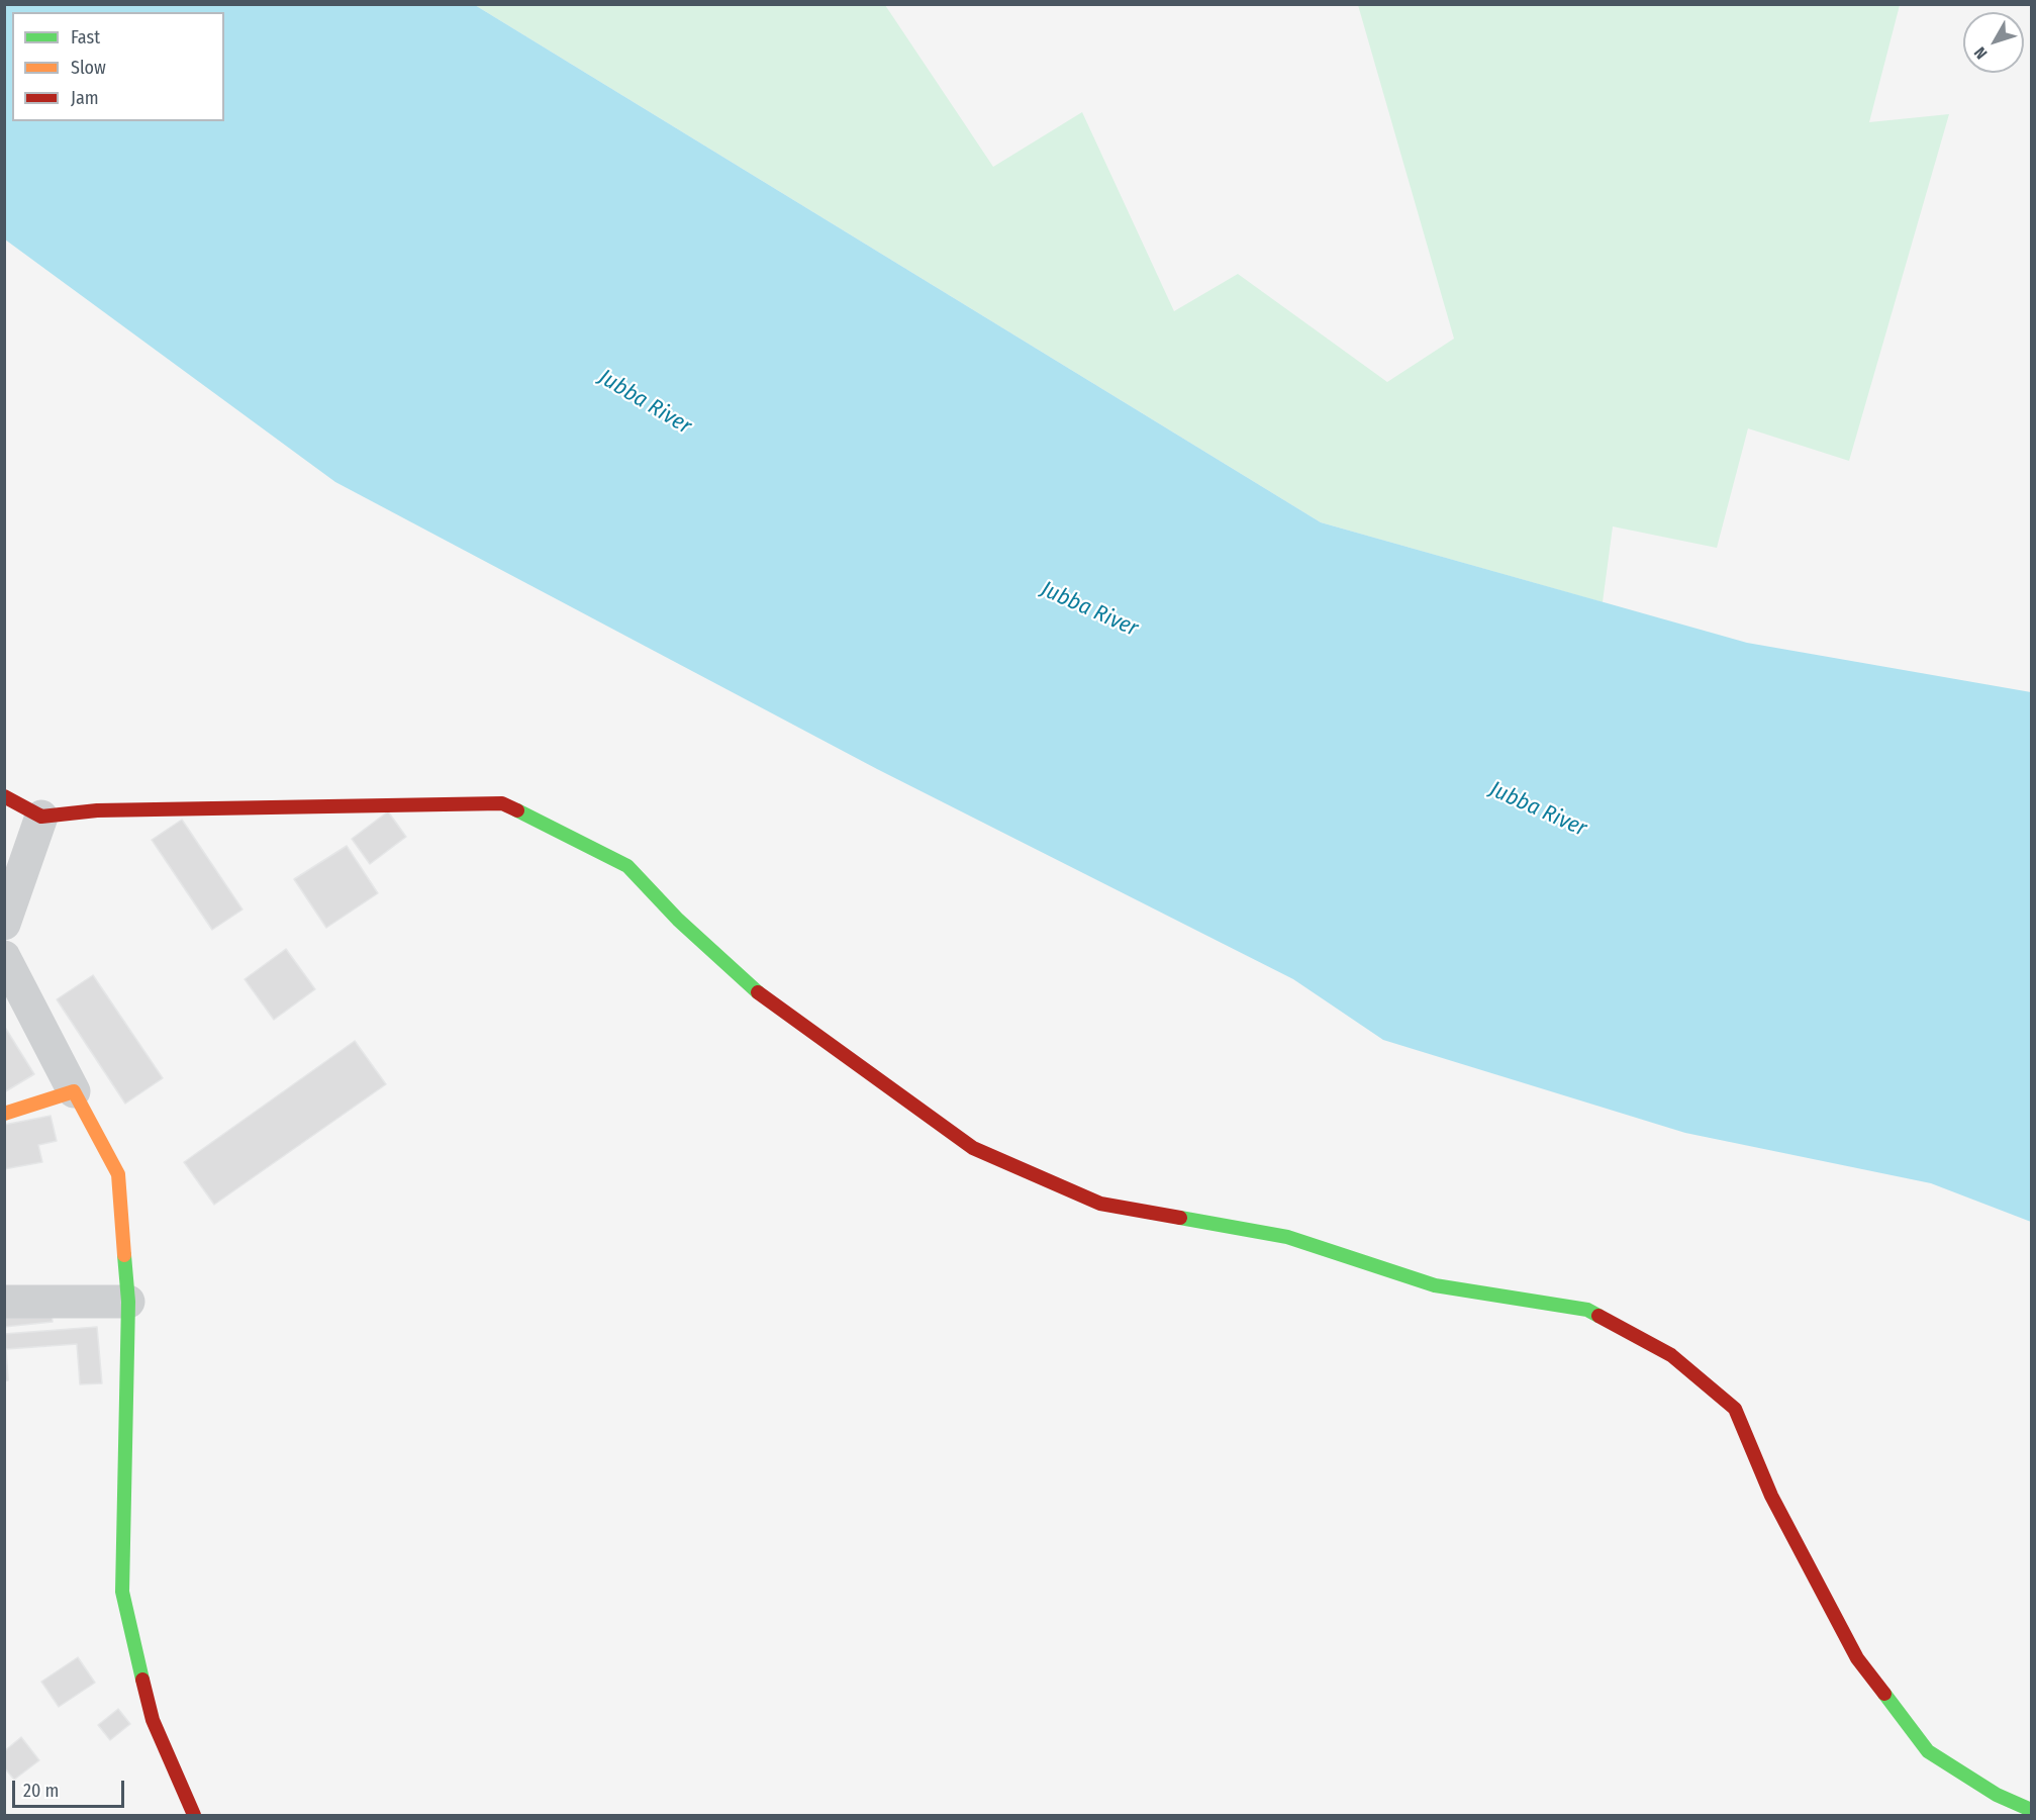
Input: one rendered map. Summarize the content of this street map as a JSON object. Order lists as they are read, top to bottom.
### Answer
{
  "water": ["Jubba River"],
  "legend": ["Fast", "Slow", "Jam"],
  "scale_bar": "20 m",
  "north": "bottom left"
}
